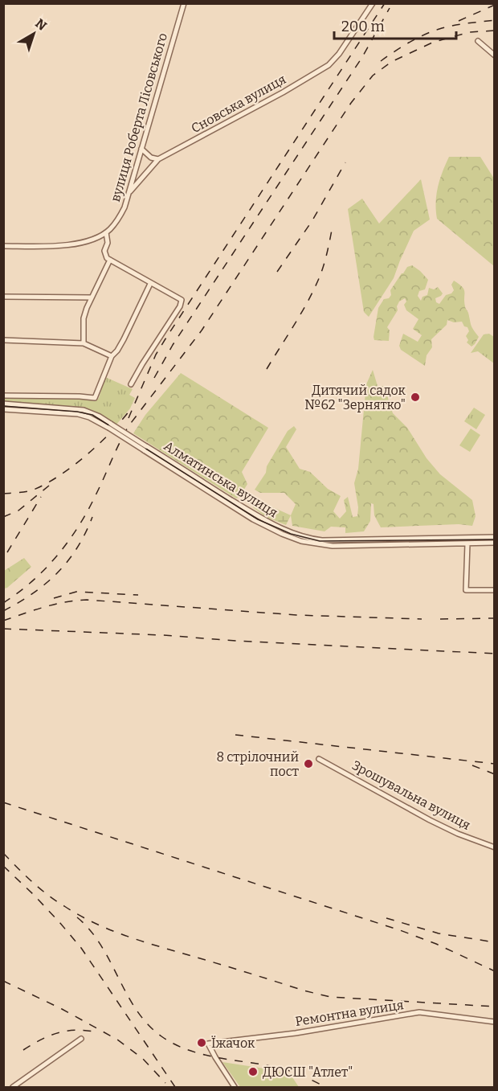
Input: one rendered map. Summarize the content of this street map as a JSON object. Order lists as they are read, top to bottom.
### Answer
{
  "streets": {
    "street": [
      "Сновська вулиця",
      "вулиця Роберта Лісовського",
      "Алматинська вулиця",
      "Зрошувальна вулиця",
      "Ремонтна вулиця"
    ]
  },
  "crossings": [
    ["Сновська вулиця", "вулиця Роберта Лісовського"]
  ],
  "places": [
    "Дитячий садок №62 \"Зернятко\"",
    "8 стрілочний пост",
    "Їжачок",
    "ДЮСШ \"Атлет\""
  ],
  "scale_bar": "200 m",
  "north": "top right"
}
